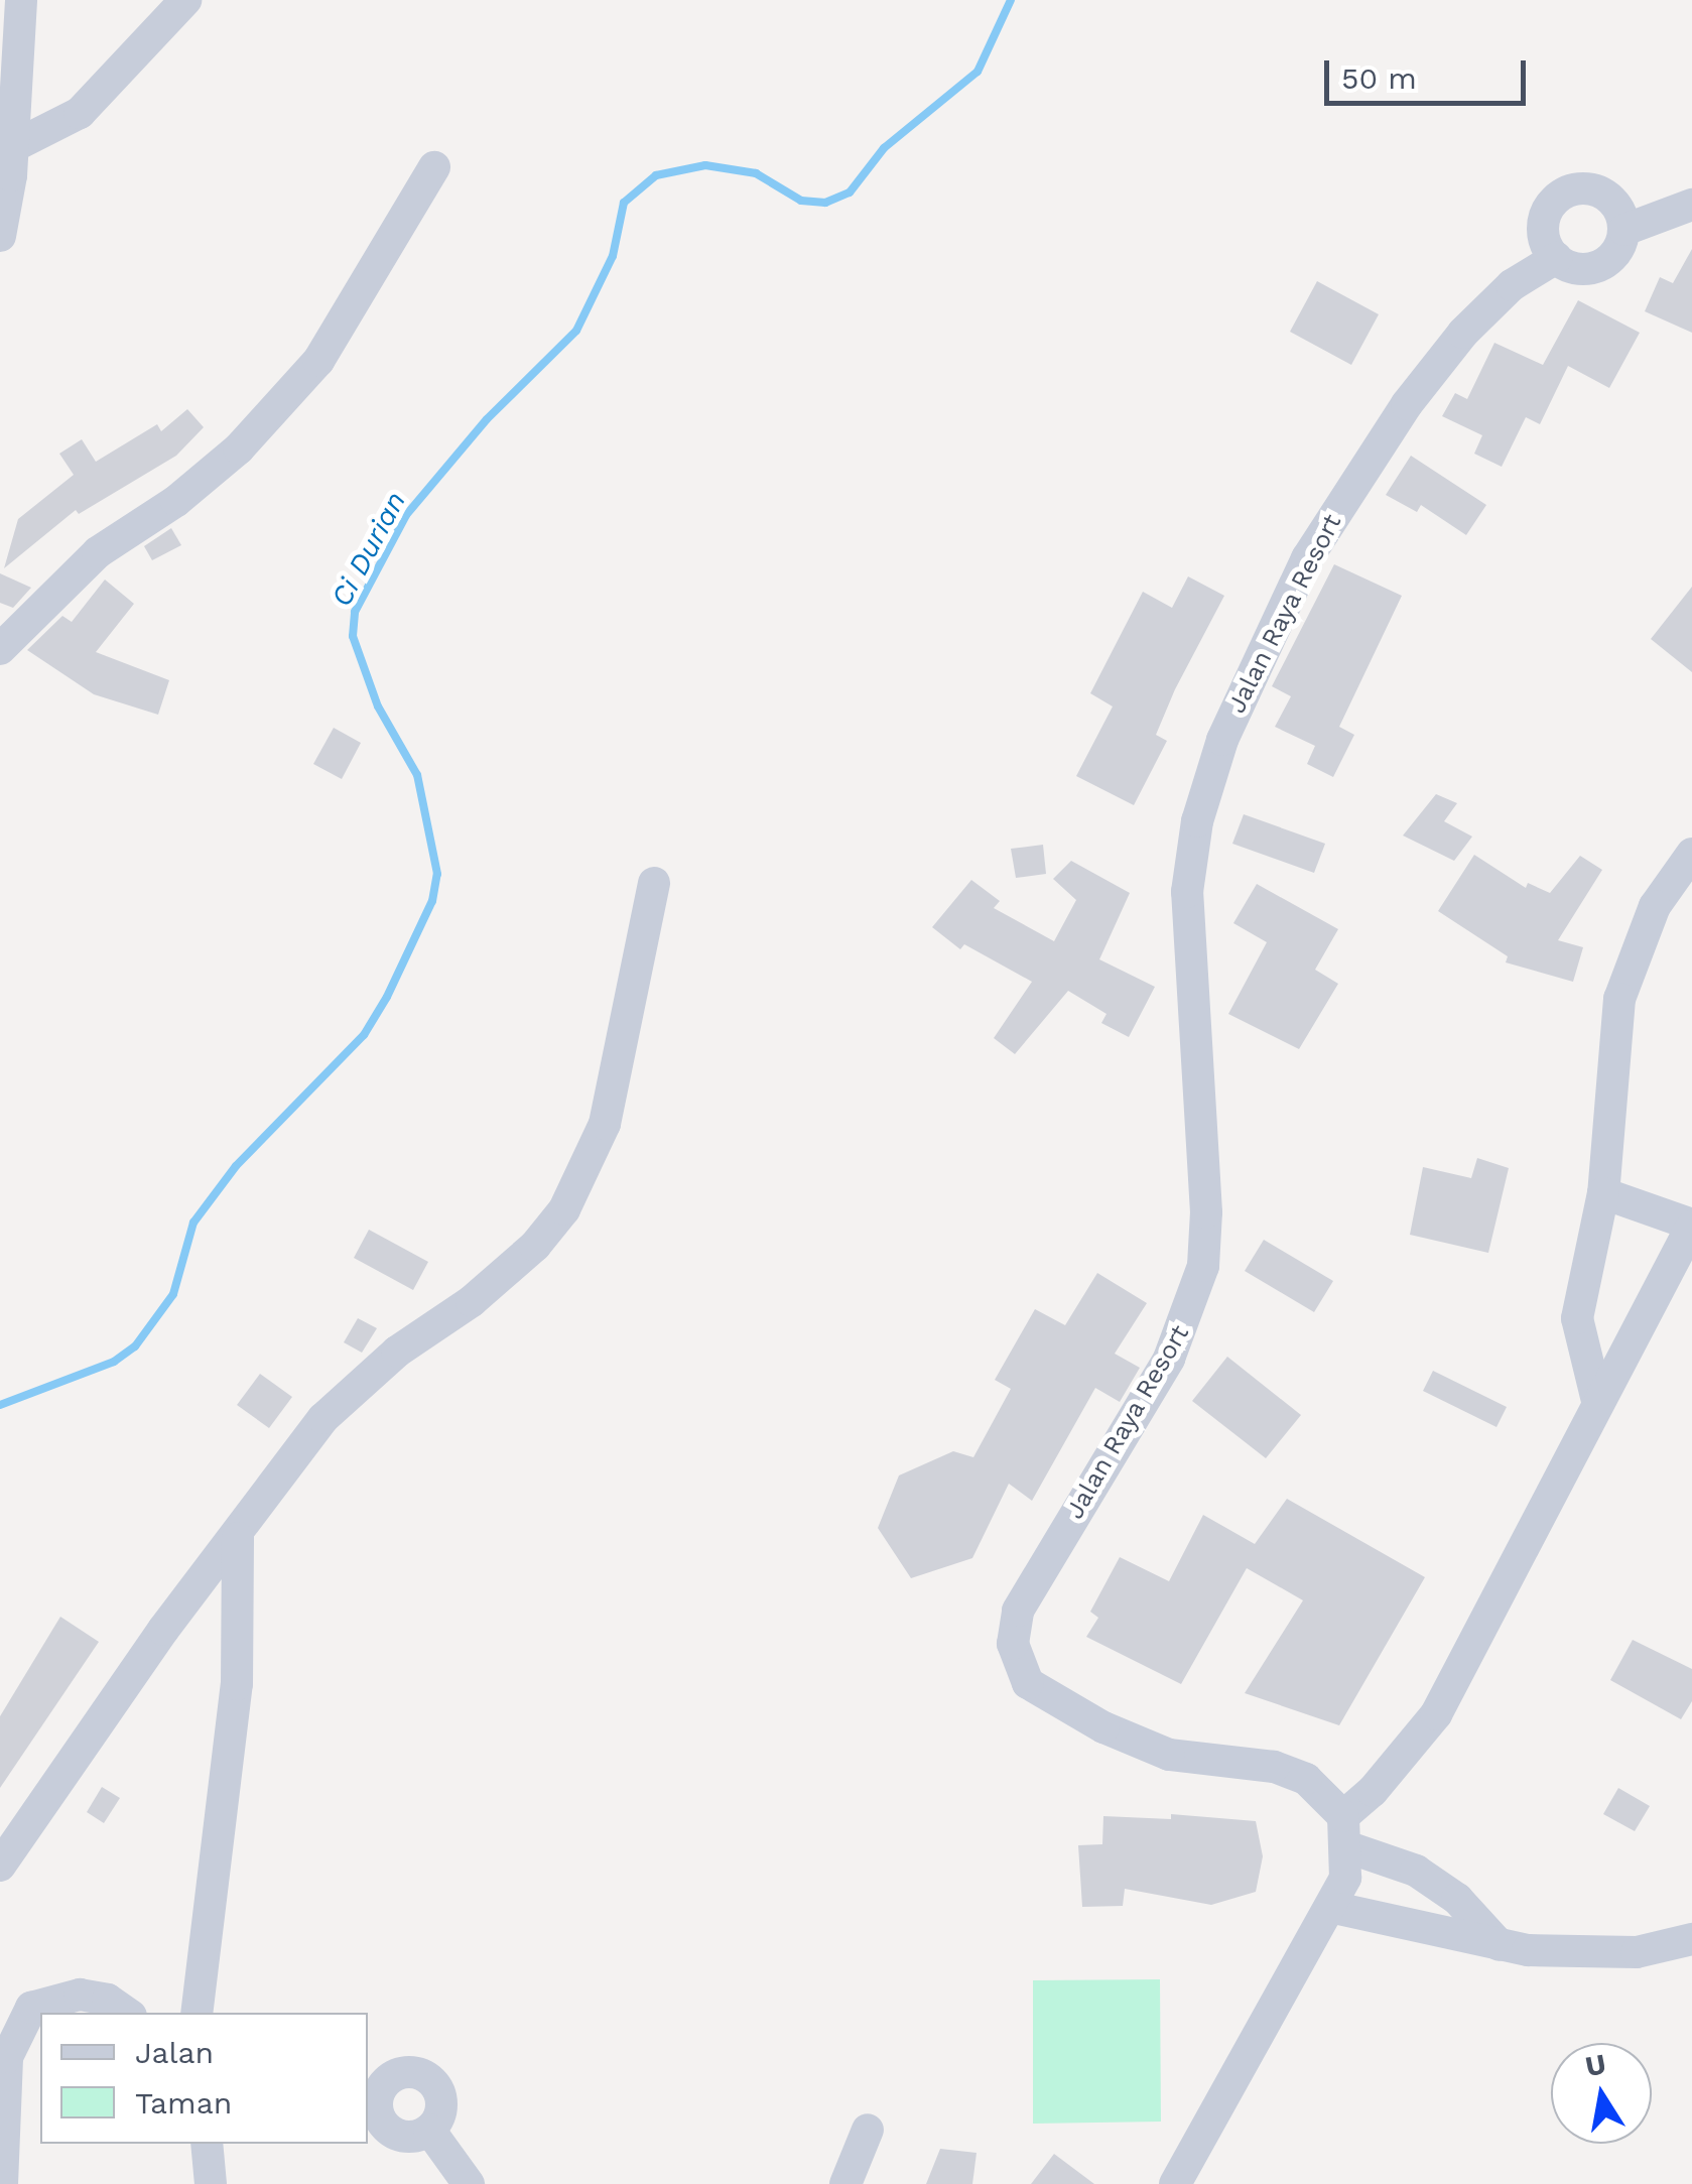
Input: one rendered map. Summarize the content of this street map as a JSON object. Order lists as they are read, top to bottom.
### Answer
{
  "streets": {
    "street": ["Jalan Raya Resort"]
  },
  "water": ["Ci Durian"],
  "legend": ["Jalan", "Taman"],
  "scale_bar": "50 m",
  "north": "top"
}
